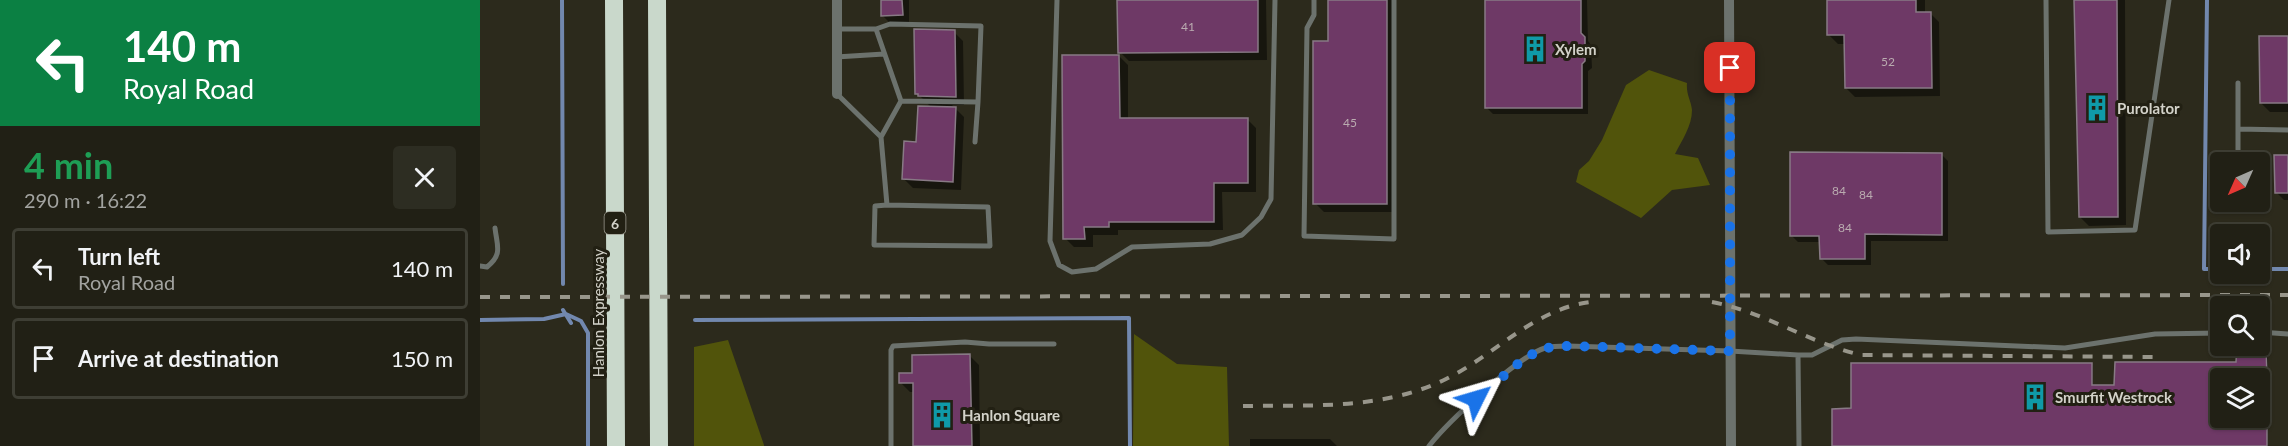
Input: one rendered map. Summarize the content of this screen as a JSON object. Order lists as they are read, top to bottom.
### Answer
{
  "streets": {
    "highway": ["6", "Hanlon Expressway"]
  },
  "places": {
    "building": [
      "Xylem",
      "Purolator",
      "Smurfit Westrock",
      "Hanlon Square"
    ]
  },
  "house_numbers": [
    "41",
    "52",
    "45",
    "84",
    "84",
    "84"
  ],
  "north": "bottom left",
  "page": {
    "turn": ["140 m", "Royal Road"],
    "heading": ["4 min", "290 m · 16:22"],
    "list": [
      {
        "name": "Turn left",
        "note": "Royal Road",
        "value": "140 m"
      },
      {
        "name": "Arrive at destination",
        "value": "150 m"
      }
    ]
  }
}
